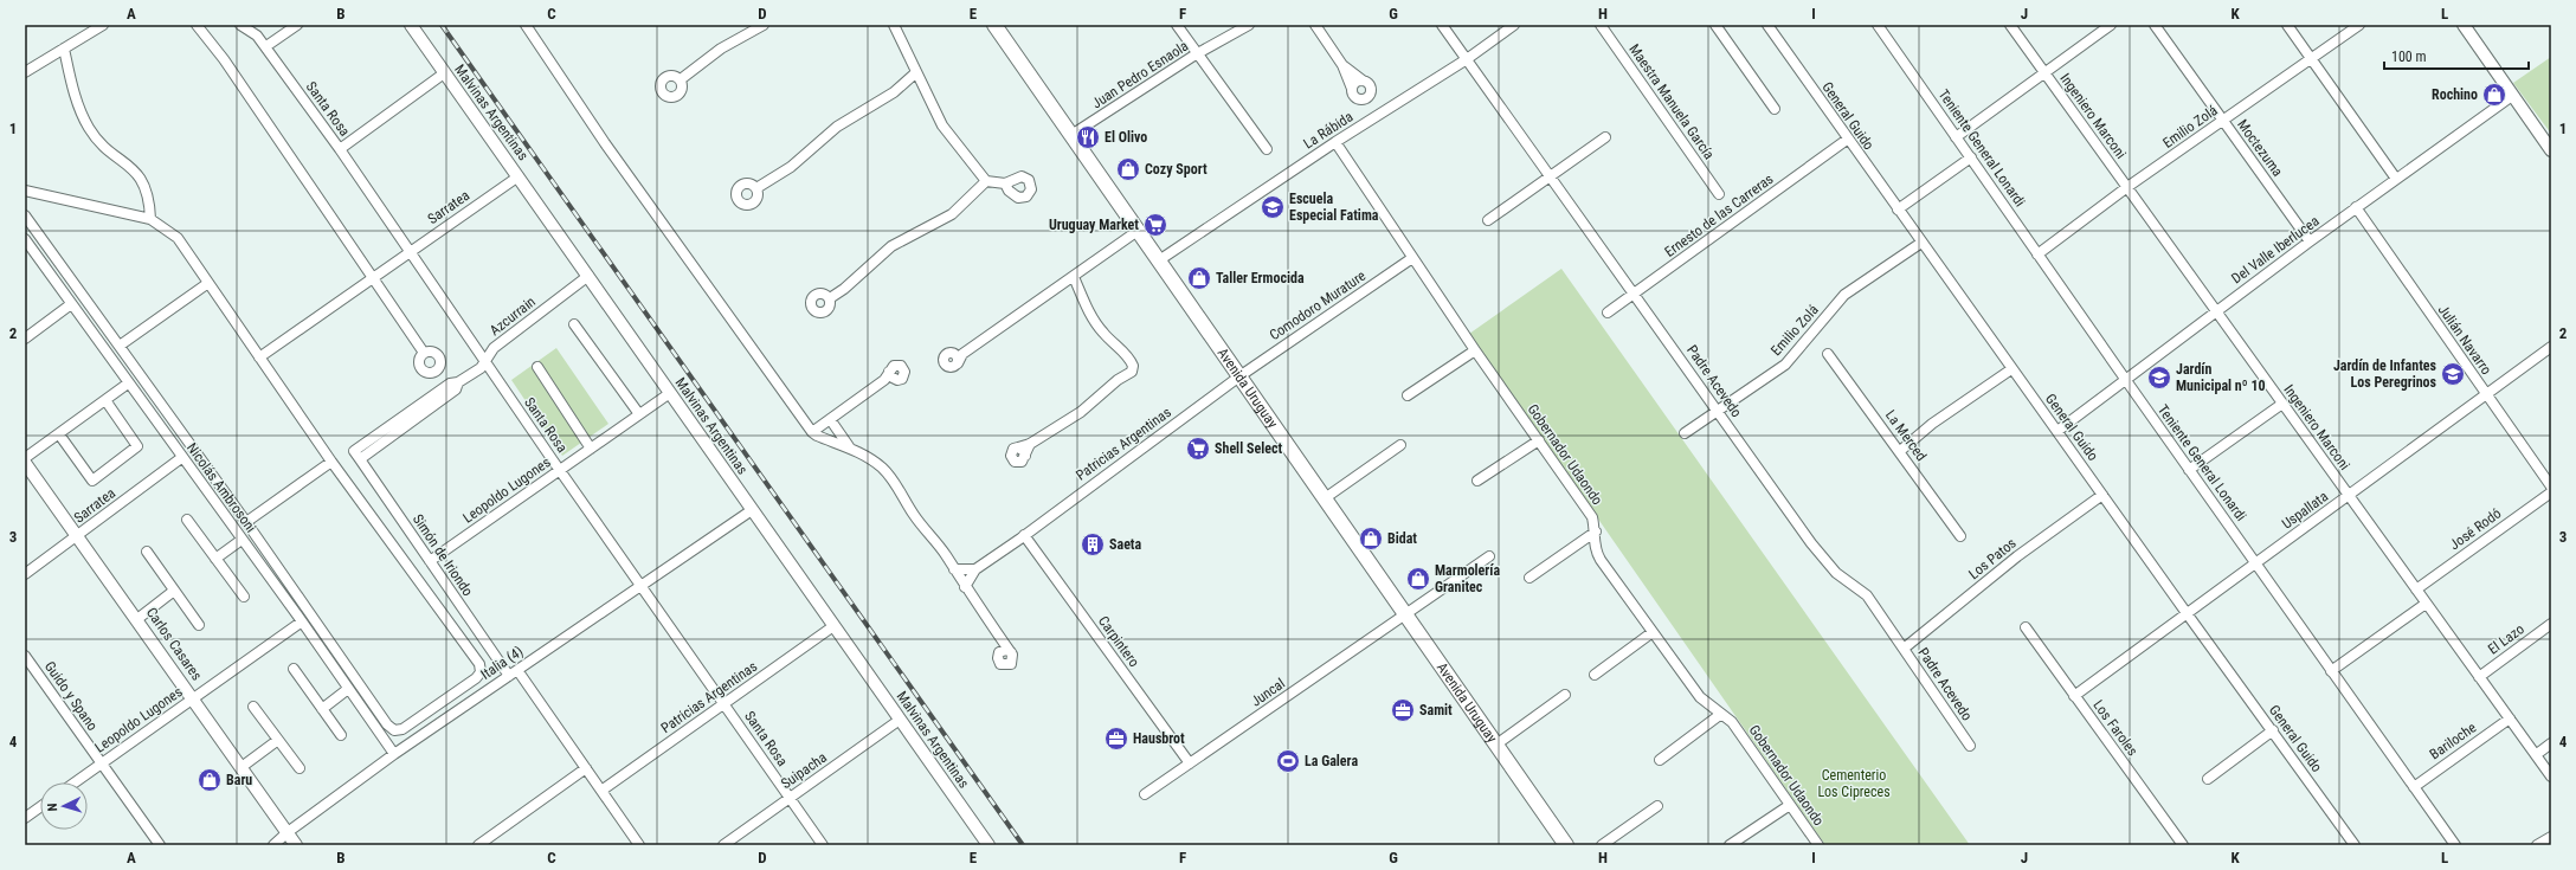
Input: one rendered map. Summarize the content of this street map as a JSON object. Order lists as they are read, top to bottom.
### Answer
{
  "streets": {
    "main road": ["Avenida Uruguay"],
    "street": [
      "Juan Pedro Esnaola",
      "Maestra Manuela García",
      "Santa Rosa",
      "Malvinas Argentinas",
      "General Guido",
      "Ingeniero Marconi",
      "Emilio Zolá",
      "La Rábida",
      "Teniente General Lonardi",
      "Moctezuma",
      "Sarratea",
      "Ernesto de las Carreras",
      "Del Valle Iberlucea",
      "Comodoro Murature",
      "Azcurrain",
      "Julián Navarro",
      "Padre Acevedo",
      "La Merced",
      "Patricias Argentinas",
      "Gobernador Udaondo",
      "Nicolás Ambrosoni",
      "Leopoldo Lugones",
      "Uspallata",
      "José Rodó",
      "Simón de Iriondo",
      "Los Patos",
      "El Lazo",
      "Carpintero",
      "Carlos Casares",
      "Italia (4)",
      "Juncal",
      "Guido y Spano",
      "Los Faroles",
      "Bariloche",
      "Suipacha"
    ]
  },
  "crossings": [
    ["Juan Pedro Esnaola", "Avenida Uruguay"],
    ["Santa Rosa", "Sarratea"],
    ["Santa Rosa", "Azcurrain"],
    ["Santa Rosa", "Patricias Argentinas"],
    ["Santa Rosa", "Leopoldo Lugones"],
    ["Santa Rosa", "Italia (4)"],
    ["Santa Rosa", "Suipacha"],
    ["Malvinas Argentinas", "Sarratea"],
    ["Malvinas Argentinas", "Azcurrain"],
    ["Malvinas Argentinas", "Patricias Argentinas"],
    ["Malvinas Argentinas", "Leopoldo Lugones"],
    ["Malvinas Argentinas", "Italia (4)"],
    ["Malvinas Argentinas", "Suipacha"],
    ["General Guido", "Emilio Zolá"],
    ["General Guido", "Ernesto de las Carreras"],
    ["General Guido", "Del Valle Iberlucea"],
    ["General Guido", "Uspallata"],
    ["General Guido", "Los Patos"],
    ["Ingeniero Marconi", "Emilio Zolá"],
    ["Ingeniero Marconi", "Del Valle Iberlucea"],
    ["Ingeniero Marconi", "Uspallata"],
    ["Ingeniero Marconi", "José Rodó"],
    ["Ingeniero Marconi", "El Lazo"],
    ["Ingeniero Marconi", "Bariloche"],
    ["Emilio Zolá", "Teniente General Lonardi"],
    ["Emilio Zolá", "Moctezuma"],
    ["Emilio Zolá", "Padre Acevedo"],
    ["La Rábida", "Padre Acevedo"],
    ["La Rábida", "Avenida Uruguay"],
    ["La Rábida", "Gobernador Udaondo"],
    ["Teniente General Lonardi", "Del Valle Iberlucea"],
    ["Teniente General Lonardi", "Uspallata"],
    ["Teniente General Lonardi", "Bariloche"],
    ["Moctezuma", "Del Valle Iberlucea"],
    ["Sarratea", "Nicolás Ambrosoni"],
    ["Sarratea", "Carlos Casares"],
    ["Ernesto de las Carreras", "Padre Acevedo"],
    ["Del Valle Iberlucea", "Julián Navarro"],
    ["Comodoro Murature", "Avenida Uruguay"],
    ["Comodoro Murature", "Patricias Argentinas"],
    ["Comodoro Murature", "Gobernador Udaondo"],
    ["Azcurrain", "Simón de Iriondo"],
    ["Julián Navarro", "Uspallata"],
    ["Padre Acevedo", "Los Patos"],
    ["Avenida Uruguay", "Patricias Argentinas"],
    ["Avenida Uruguay", "Juncal"],
    ["Patricias Argentinas", "Carpintero"],
    ["Nicolás Ambrosoni", "Leopoldo Lugones"],
    ["Nicolás Ambrosoni", "Italia (4)"],
    ["Leopoldo Lugones", "Simón de Iriondo"],
    ["Leopoldo Lugones", "Carlos Casares"],
    ["Leopoldo Lugones", "Guido y Spano"],
    ["Uspallata", "Los Faroles"],
    ["Simón de Iriondo", "Italia (4)"],
    ["Carpintero", "Juncal"],
    ["Carlos Casares", "Italia (4)"]
  ],
  "parks": ["Cementerio Los Cipreces"],
  "places": {
    "shop": [
      "Rochino",
      "Cozy Sport",
      "Taller Ermocida",
      "Bidat",
      "Marmolería Granitec",
      "Baru"
    ],
    "restaurant": ["El Olivo"],
    "school or university": ["Escuela Especial Fatima", "Jardín de Infantes Los Peregrinos", "Jardín Municipal nº 10"],
    "supermarket": ["Uruguay Market", "Shell Select"],
    "building": ["Saeta"],
    "office": ["Samit", "Hausbrot"],
    "sports": ["La Galera"]
  },
  "scale_bar": "100 m",
  "north": "left",
  "grid": {
    "columns": [
      "A",
      "B",
      "C",
      "D",
      "E",
      "F",
      "G",
      "H",
      "I",
      "J",
      "K",
      "L"
    ],
    "rows": [
      "1",
      "2",
      "3",
      "4"
    ]
  }
}
